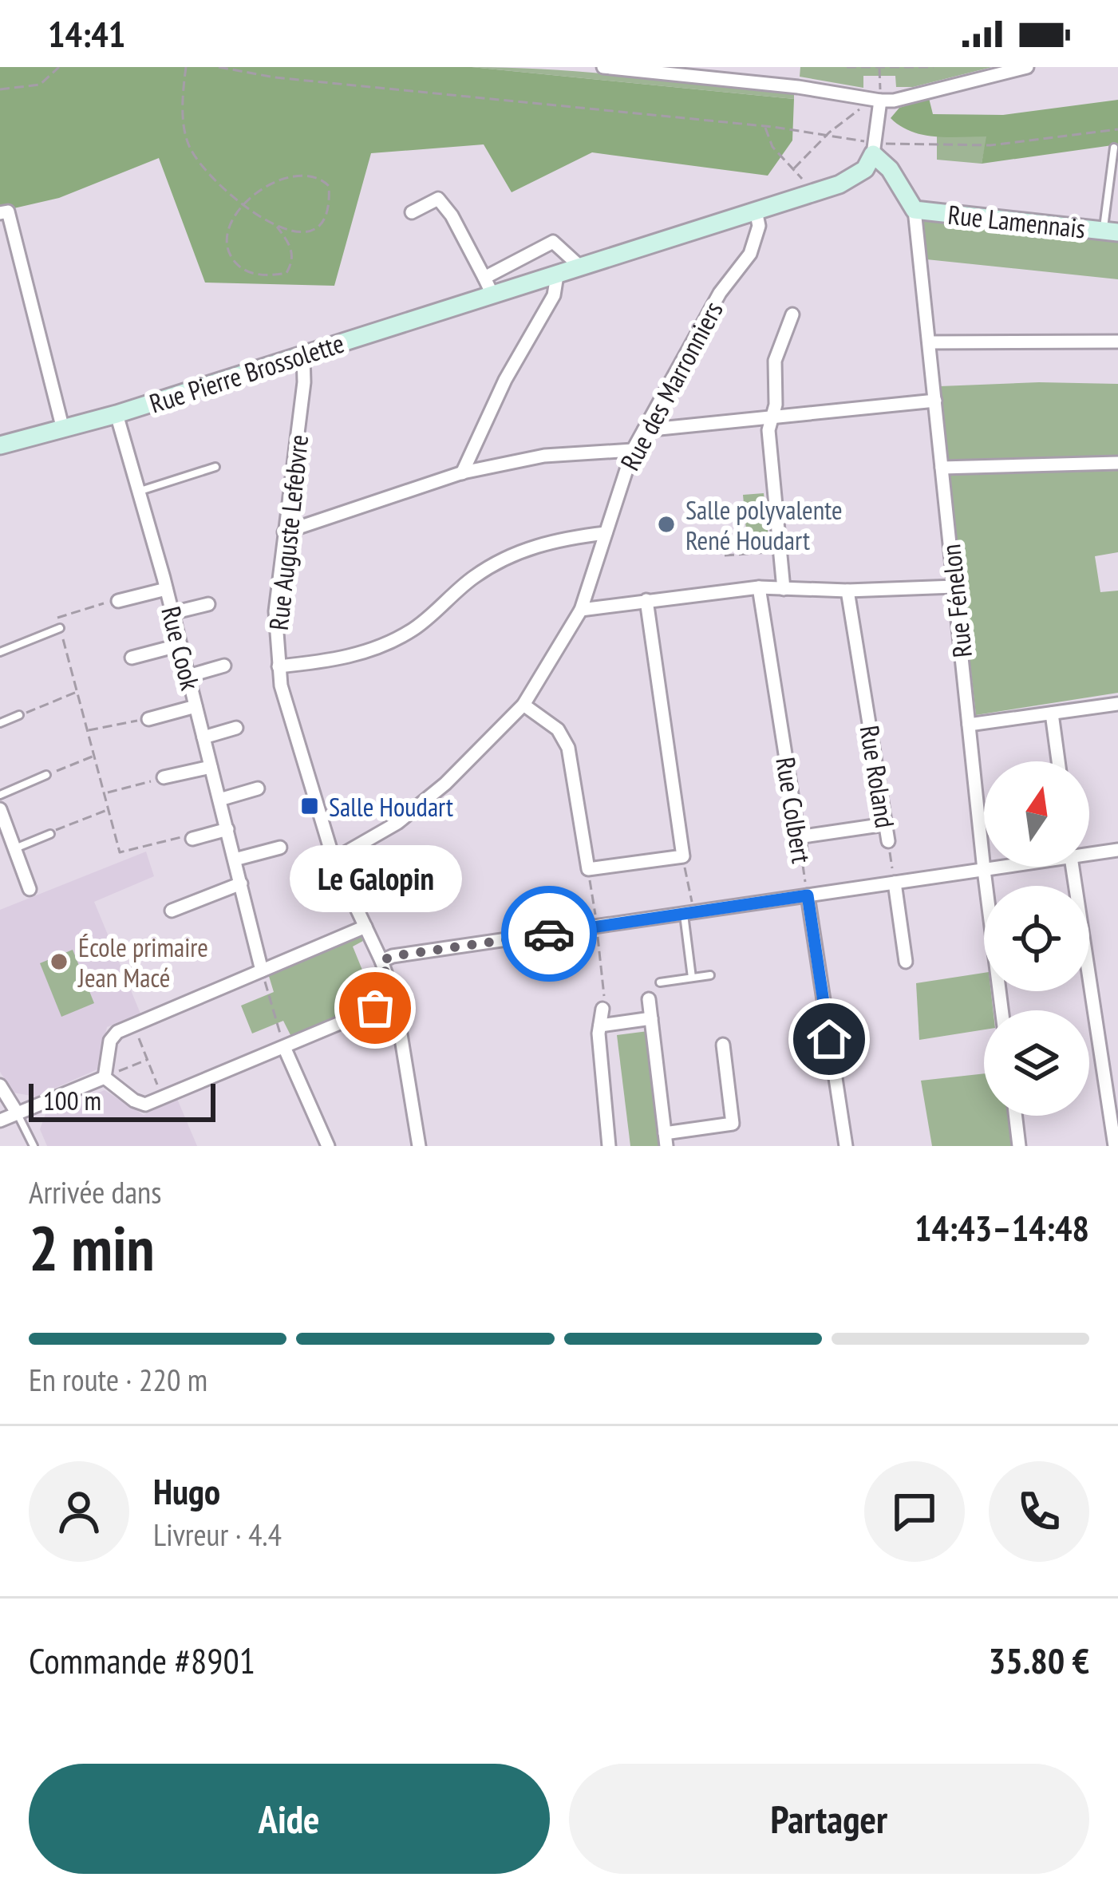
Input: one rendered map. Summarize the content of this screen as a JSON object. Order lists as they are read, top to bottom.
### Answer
{
  "streets": {
    "street": [
      "Rue Lamennais",
      "Rue Pierre Brossolette",
      "Rue des Marronniers",
      "Rue Auguste Lefebvre",
      "Rue Fénelon",
      "Rue Cook",
      "Rue Roland",
      "Rue Colbert"
    ]
  },
  "crossings": [
    ["Rue Lamennais", "Rue Fénelon"],
    ["Rue Pierre Brossolette", "Rue des Marronniers"],
    ["Rue Pierre Brossolette", "Rue Auguste Lefebvre"],
    ["Rue Pierre Brossolette", "Rue Cook"],
    ["Rue des Marronniers", "Rue Auguste Lefebvre"]
  ],
  "places": {
    "other": ["Salle polyvalente René Houdart", "École primaire Jean Macé", "Le Galopin"],
    "transit": ["Salle Houdart"]
  },
  "scale_bar": "100 m",
  "north": "top",
  "page": {
    "status": "14:41",
    "bubble": "Le Galopin",
    "scale": "100 m",
    "heading": ["2 min", "Arrivée dans", "14:43–14:48"],
    "panel": [
      "Hugo",
      "Livreur · 4.4",
      "Commande #8901",
      "35.80 €"
    ],
    "bar": "En route · 220 m",
    "buttons": ["Aide", "Partager"]
  }
}
